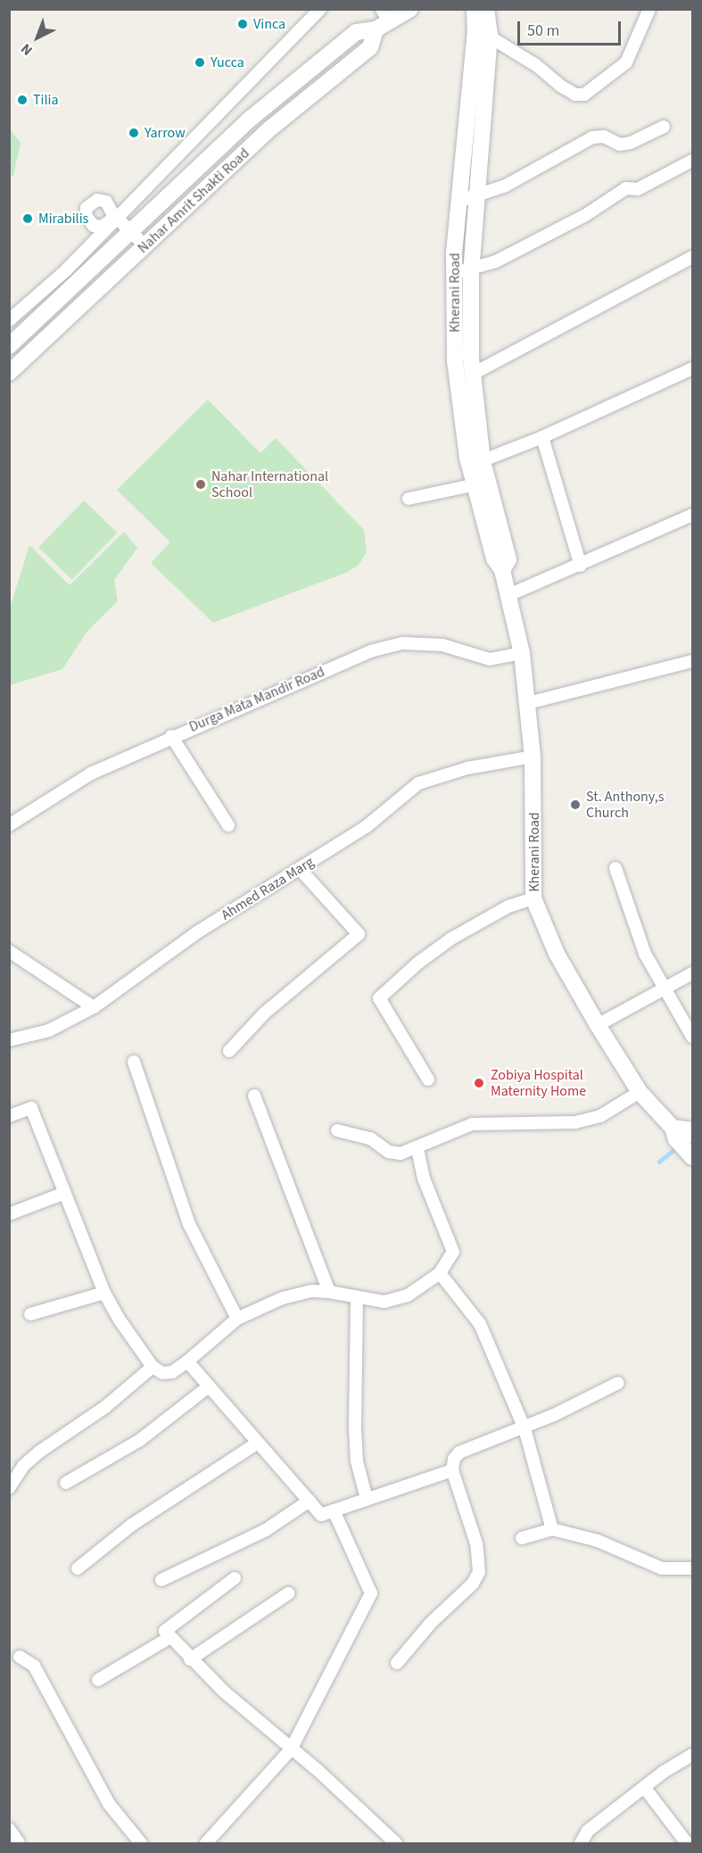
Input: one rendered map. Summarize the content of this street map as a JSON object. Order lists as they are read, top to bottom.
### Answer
{
  "streets": {
    "main road": ["Nahar Amrit Shakti Road", "Kherani Road"],
    "street": ["Durga Mata Mandir Road", "Ahmed Raza Marg"]
  },
  "crossings": [
    ["Kherani Road", "Durga Mata Mandir Road"],
    ["Kherani Road", "Ahmed Raza Marg"]
  ],
  "places": [
    "Vinca",
    "Yucca",
    "Tilia",
    "Yarrow",
    "Mirabilis",
    "Nahar International School",
    "St. Anthony,s Church",
    "Zobiya Hospital Maternity Home"
  ],
  "scale_bar": "50 m",
  "north": "bottom left"
}
